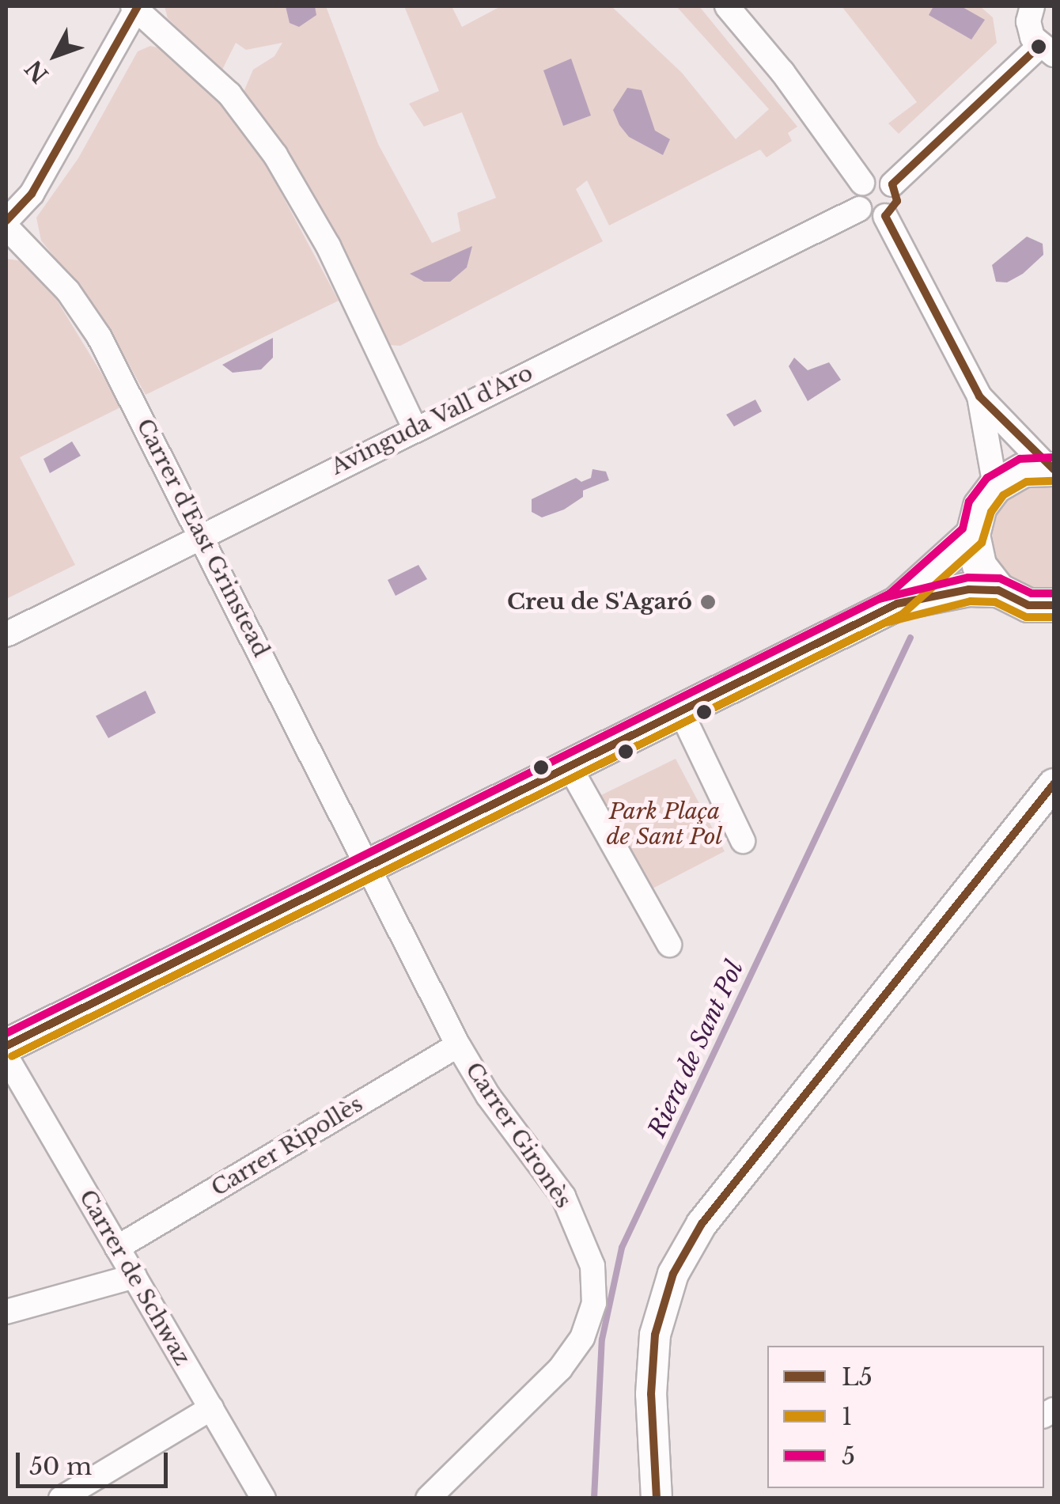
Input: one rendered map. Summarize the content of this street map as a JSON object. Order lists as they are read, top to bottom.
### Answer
{
  "streets": {
    "street": [
      "Avinguda Vall d'Aro",
      "Carrer d'East Grinstead",
      "Carrer Gironès",
      "Carrer Ripollès",
      "Carrer de Schwaz"
    ]
  },
  "crossings": [
    ["Avinguda Vall d'Aro", "Carrer d'East Grinstead"],
    ["Carrer d'East Grinstead", "Carrer Gironès"],
    ["Carrer Gironès", "Carrer Ripollès"],
    ["Carrer Ripollès", "Carrer de Schwaz"]
  ],
  "water": ["Riera de Sant Pol"],
  "parks": ["Park Plaça de Sant Pol"],
  "places": ["Creu de S'Agaró"],
  "lines": ["transit line L5", "transit line 5", "transit line 1"],
  "legend": ["L5", "1", "5"],
  "scale_bar": "50 m",
  "north": "bottom left"
}
